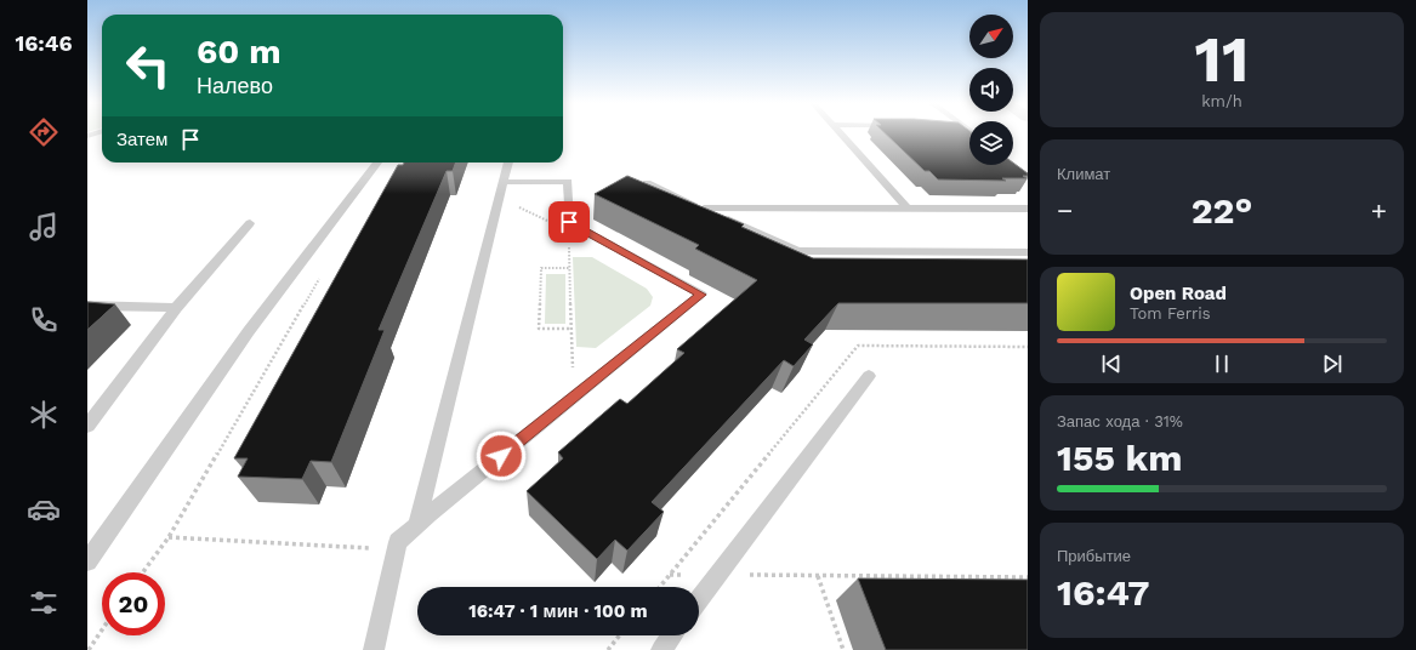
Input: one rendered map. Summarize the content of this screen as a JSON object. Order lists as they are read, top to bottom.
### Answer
{
  "north": "top right",
  "page": {
    "tabs": "16:46",
    "tile": [
      ["11", "km/h"],
      "Климат",
      ["Запас хода · 31%", "155 km"],
      ["Прибытие", "16:47"]
    ],
    "turn": ["60 m", "Налево"],
    "then": "Затем",
    "heat": ["−", "22°", "+"],
    "song": ["Open Road", "Tom Ferris"],
    "limit": "20",
    "trip": "16:47 · 1 мин · 100 m"
  }
}
